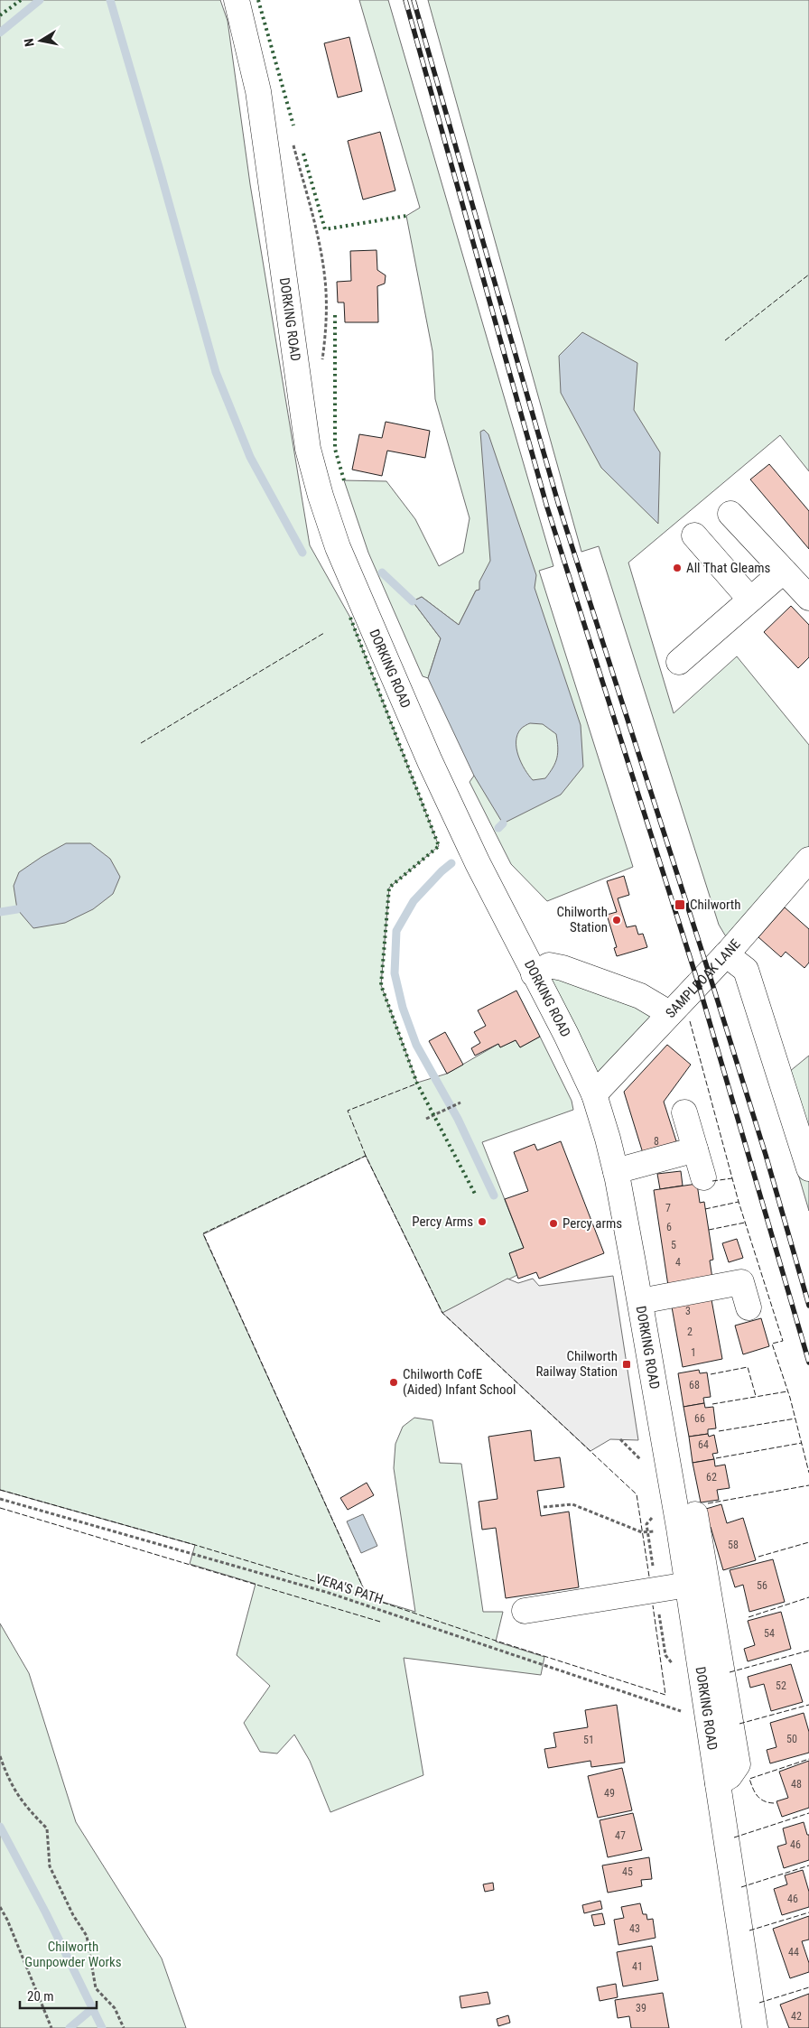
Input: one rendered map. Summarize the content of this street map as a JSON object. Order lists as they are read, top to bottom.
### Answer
{
  "streets": {
    "main road": ["DORKING ROAD", "SAMPLEOAK LANE"],
    "path": ["VERA'S PATH"]
  },
  "crossings": [
    ["DORKING ROAD", "SAMPLEOAK LANE"]
  ],
  "parks": ["Chilworth Gunpowder Works"],
  "places": {
    "other": [
      "All That Gleams",
      "Chilworth Station",
      "Percy Arms",
      "Percy arms",
      "Chilworth CofE (Aided) Infant School"
    ],
    "transit": ["Chilworth", "Chilworth Railway Station"]
  },
  "house_numbers": [
    "8",
    "7",
    "6",
    "5",
    "4",
    "3",
    "2",
    "1",
    "68",
    "66",
    "64",
    "62",
    "58",
    "56",
    "54",
    "52",
    "50",
    "51",
    "48",
    "49",
    "47",
    "46",
    "45",
    "46",
    "43",
    "44",
    "41",
    "39",
    "42"
  ],
  "scale_bar": "20 m",
  "north": "left"
}
